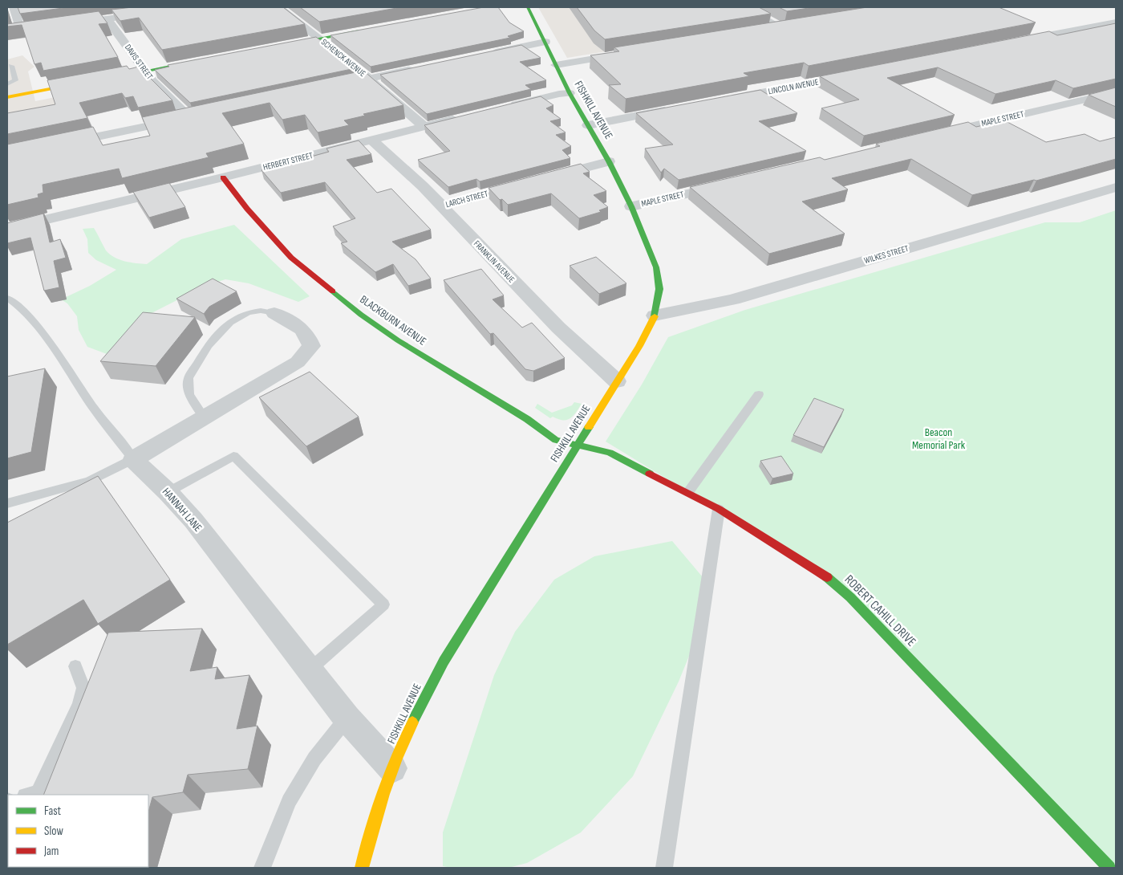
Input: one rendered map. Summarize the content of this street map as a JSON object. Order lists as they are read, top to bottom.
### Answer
{
  "streets": {
    "main road": ["FISHKILL AVENUE", "BLACKBURN AVENUE", "ROBERT CAHILL DRIVE"],
    "street": [
      "SCHENCK AVENUE",
      "DAVIS STREET",
      "LINCOLN AVENUE",
      "MAPLE STREET",
      "HERBERT STREET",
      "LARCH STREET",
      "WILKES STREET",
      "FRANKLIN AVENUE",
      "HANNAH LANE"
    ]
  },
  "crossings": [
    ["SCHENCK AVENUE", "HERBERT STREET"],
    ["FISHKILL AVENUE", "MAPLE STREET"],
    ["FISHKILL AVENUE", "WILKES STREET"],
    ["FISHKILL AVENUE", "FRANKLIN AVENUE"],
    ["FISHKILL AVENUE", "BLACKBURN AVENUE"],
    ["FISHKILL AVENUE", "HANNAH LANE"],
    ["FISHKILL AVENUE", "ROBERT CAHILL DRIVE"],
    ["HERBERT STREET", "FRANKLIN AVENUE"],
    ["HERBERT STREET", "BLACKBURN AVENUE"],
    ["LARCH STREET", "FRANKLIN AVENUE"],
    ["BLACKBURN AVENUE", "ROBERT CAHILL DRIVE"]
  ],
  "parks": ["Beacon Memorial Park"],
  "legend": ["Fast", "Slow", "Jam"]
}
